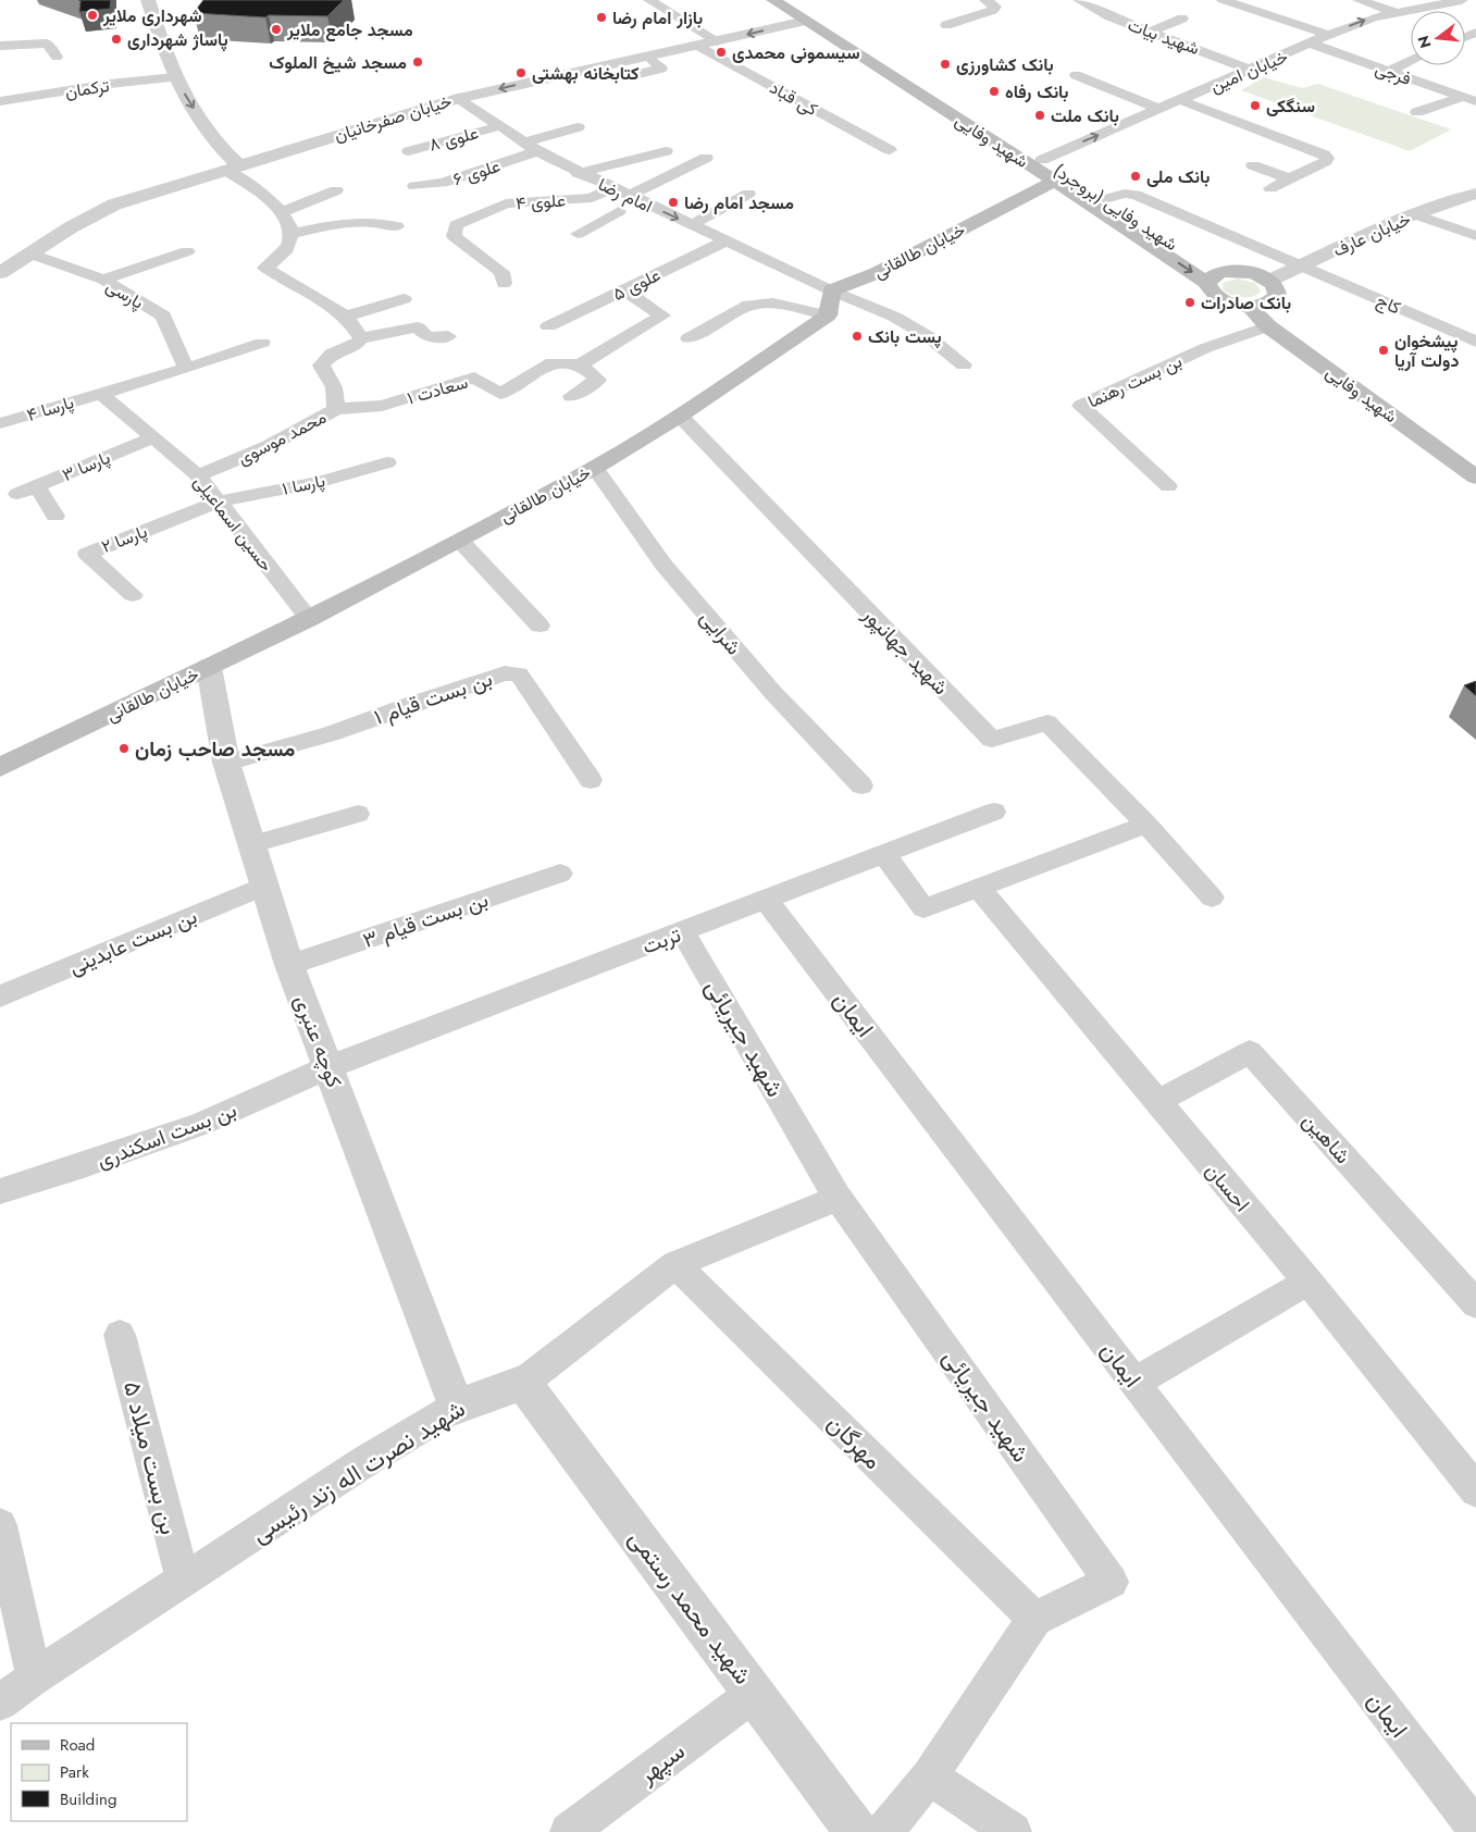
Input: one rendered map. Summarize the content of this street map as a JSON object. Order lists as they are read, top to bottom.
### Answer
{
  "streets": {
    "main road": ["شهید وفایی", "شهید وفایی (بروجرد)", "خیابان طالقانی"],
    "street": [
      "شهید بیات",
      "خیابان امین",
      "فرجی",
      "ترکمان",
      "کی قباد",
      "خیابان صفرخانیان",
      "علوی ۸",
      "علوی ۶",
      "امام رضا",
      "علوی ۴",
      "خیابان عارف",
      "علوی ۵",
      "پارسی",
      "کاج",
      "بن بست رهنما",
      "سعادت ۱",
      "پارسا ۴",
      "محمد موسوی",
      "پارسا ۳",
      "پارسا ۱",
      "حسین اسماعیلی",
      "پارسا ۲",
      "شرایی",
      "شهید جهانپور",
      "بن بست قیام ۱",
      "بن بست قیام ۳",
      "تربت",
      "بن بست عابدینی",
      "ایمان",
      "شهید جیریائی",
      "کوچه عنبری",
      "بن بست اسکندری",
      "شاهین",
      "احسان",
      "مهرگان",
      "بن بست میلاد ۵",
      "شهید نصرت اله زند رئیسی",
      "شهید محمد رستمی",
      "سپهر"
    ]
  },
  "crossings": [
    ["شهید بیات", "خیابان امین"],
    ["خیابان امین", "فرجی"],
    ["خیابان امین", "شهید وفایی (بروجرد)"],
    ["کی قباد", "خیابان صفرخانیان"],
    ["خیابان صفرخانیان", "شهید وفایی"],
    ["خیابان صفرخانیان", "امام رضا"],
    ["خیابان صفرخانیان", "پارسی"],
    ["علوی ۸", "امام رضا"],
    ["شهید وفایی", "شهید وفایی (بروجرد)"],
    ["شهید وفایی", "خیابان طالقانی"],
    ["شهید وفایی", "بن بست رهنما"],
    ["علوی ۶", "امام رضا"],
    ["امام رضا", "علوی ۴"],
    ["امام رضا", "خیابان طالقانی"],
    ["امام رضا", "علوی ۵"],
    ["شهید وفایی (بروجرد)", "کاج"],
    ["خیابان عارف", "کاج"],
    ["خیابان طالقانی", "حسین اسماعیلی"],
    ["خیابان طالقانی", "شرایی"],
    ["خیابان طالقانی", "شهید جهانپور"],
    ["خیابان طالقانی", "کوچه عنبری"],
    ["پارسی", "پارسا ۴"],
    ["سعادت ۱", "محمد موسوی"],
    ["پارسا ۴", "حسین اسماعیلی"],
    ["محمد موسوی", "حسین اسماعیلی"],
    ["پارسا ۳", "حسین اسماعیلی"],
    ["پارسا ۱", "حسین اسماعیلی"],
    ["پارسا ۱", "پارسا ۲"],
    ["حسین اسماعیلی", "پارسا ۲"],
    ["بن بست قیام ۱", "کوچه عنبری"],
    ["بن بست قیام ۳", "کوچه عنبری"],
    ["تربت", "ایمان"],
    ["تربت", "شهید جیریائی"],
    ["تربت", "کوچه عنبری"],
    ["تربت", "بن بست اسکندری"],
    ["بن بست عابدینی", "کوچه عنبری"],
    ["شهید جیریائی", "مهرگان"],
    ["شهید جیریائی", "شهید نصرت اله زند رئیسی"],
    ["کوچه عنبری", "بن بست اسکندری"],
    ["کوچه عنبری", "شهید نصرت اله زند رئیسی"],
    ["شاهین", "احسان"],
    ["مهرگان", "شهید نصرت اله زند رئیسی"],
    ["بن بست میلاد ۵", "شهید نصرت اله زند رئیسی"],
    ["شهید نصرت اله زند رئیسی", "شهید محمد رستمی"],
    ["شهید محمد رستمی", "سپهر"]
  ],
  "one_way": ["خیابان امین"],
  "places": [
    "شهرداری ملایر",
    "بازار امام رضا",
    "مسجد جامع ملایر",
    "پاساژ شهرداری",
    "سیسمونی محمدی",
    "مسجد شیخ الملوک",
    "بانک کشاورزی",
    "کتابخانه بهشتی",
    "بانک رفاه",
    "سنگکی",
    "بانک ملت",
    "بانک ملی",
    "مسجد امام رضا",
    "بانک صادرات",
    "پست بانک",
    "پیشخوان دولت آریا",
    "مسجد صاحب زمان"
  ],
  "legend": ["Road", "Park", "Building"],
  "north": "left"
}
